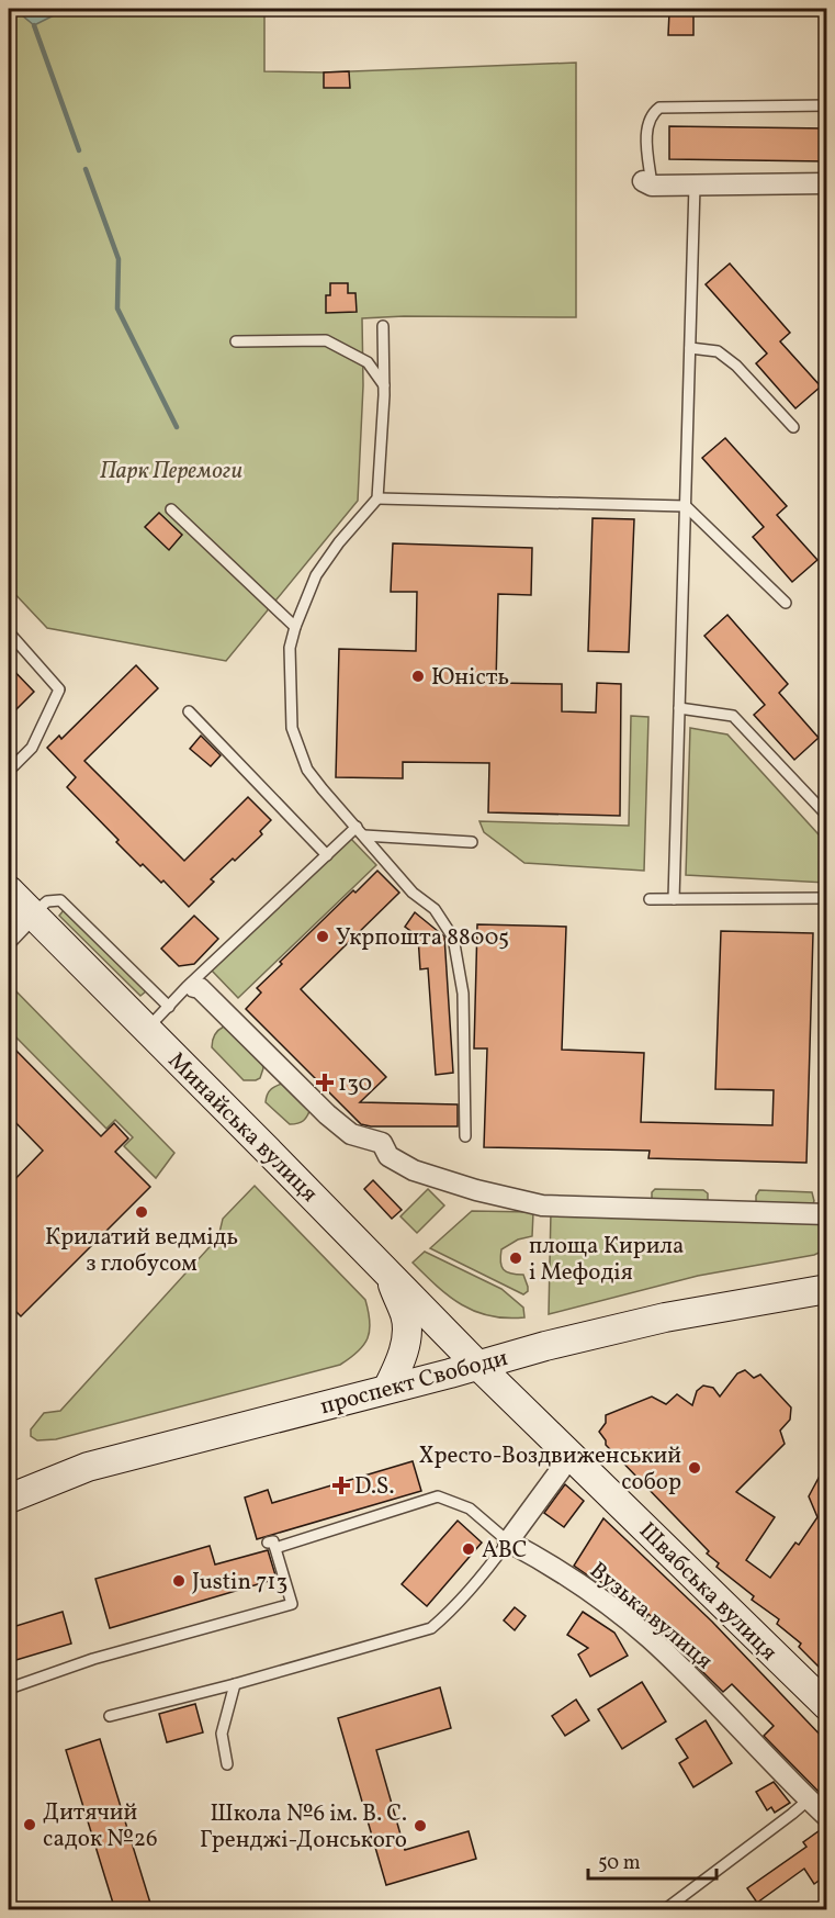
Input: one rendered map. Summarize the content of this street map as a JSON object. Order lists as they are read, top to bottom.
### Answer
{
  "streets": {
    "main road": ["Минайська вулиця", "проспект Свободи", "Швабська вулиця"],
    "street": ["Вузька вулиця"]
  },
  "crossings": [
    ["Минайська вулиця", "проспект Свободи"],
    ["Минайська вулиця", "Швабська вулиця"],
    ["проспект Свободи", "Швабська вулиця"]
  ],
  "parks": ["Парк Перемоги"],
  "places": {
    "other": [
      "Юність",
      "Укрпошта 88005",
      "Крилатий ведмідь з глобусом",
      "площа Кирила і Мефодія",
      "Хресто-Воздвиженський собор",
      "ABC",
      "Justin 713",
      "Дитячий садок №26",
      "Школа №6 ім. В. С. Гренджі-Донського"
    ],
    "health": ["130", "D.S."]
  },
  "scale_bar": "50 m"
}
